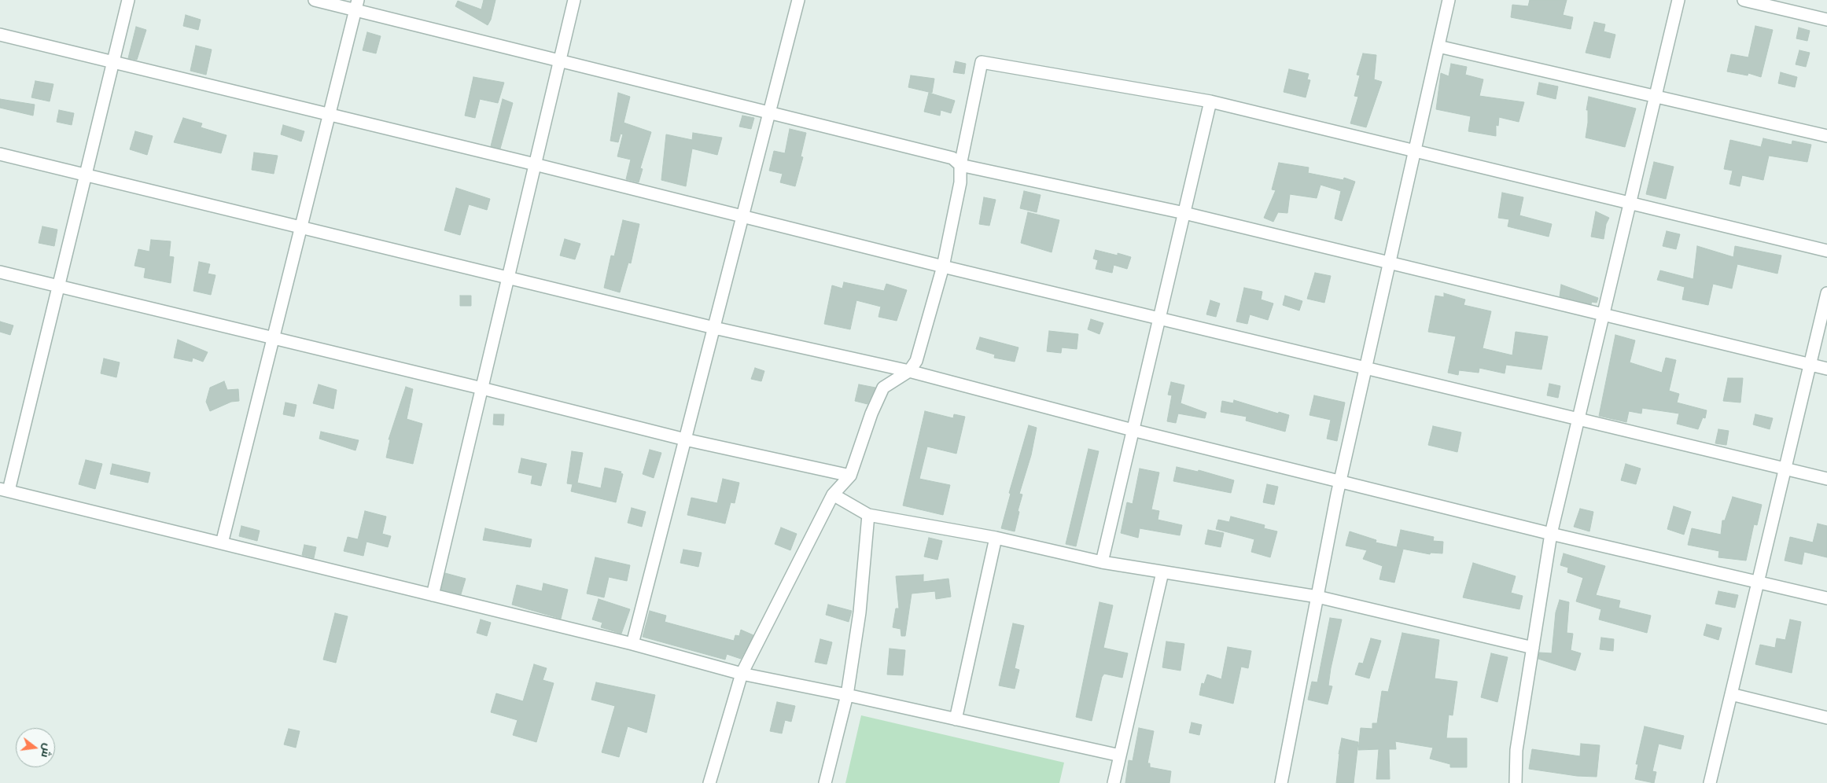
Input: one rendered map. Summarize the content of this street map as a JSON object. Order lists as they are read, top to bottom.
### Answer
{
  "north": "right"
}
